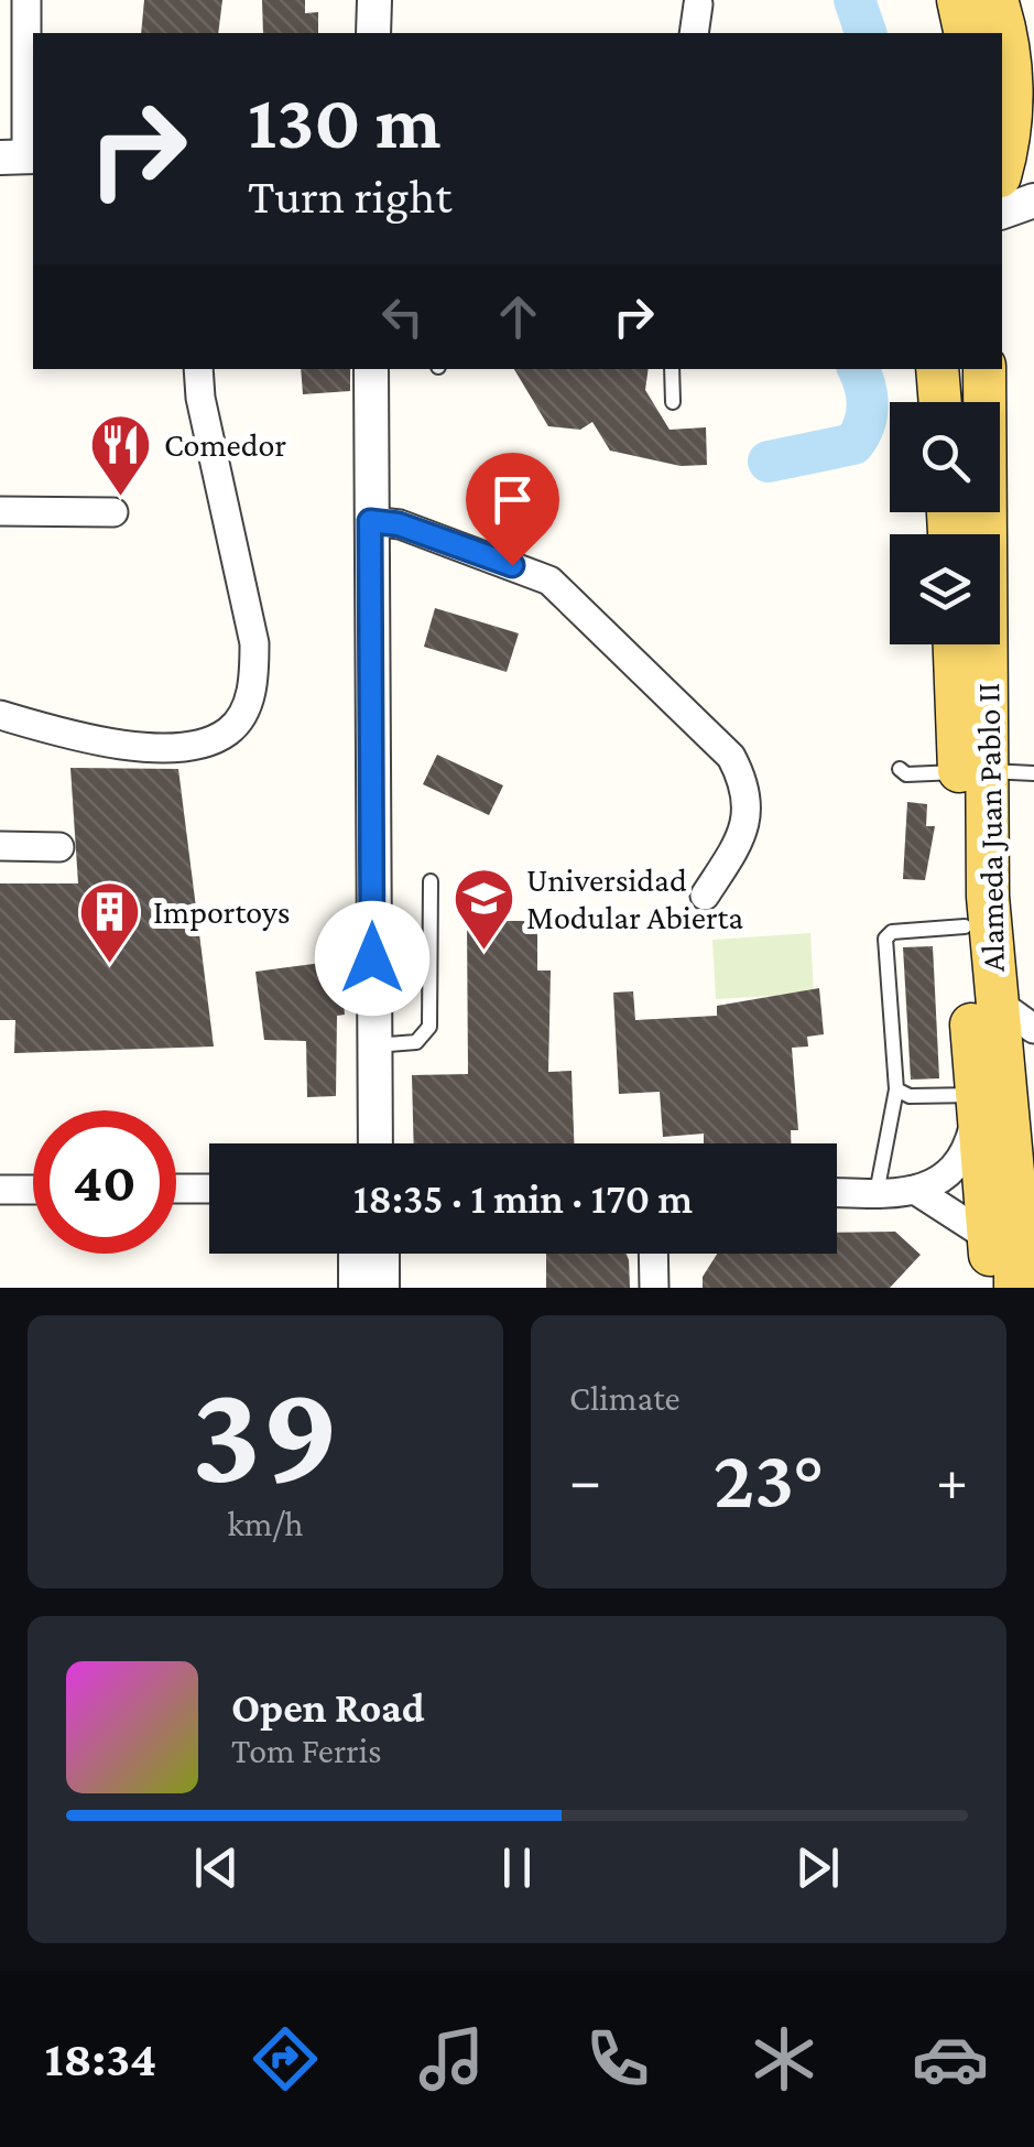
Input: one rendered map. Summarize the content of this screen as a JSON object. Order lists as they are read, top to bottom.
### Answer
{
  "streets": {
    "main road": ["Alameda Juan Pablo II"]
  },
  "places": {
    "restaurant": ["Comedor"],
    "school or university": ["Universidad Modular Abierta"],
    "building": ["Importoys"]
  },
  "page": {
    "turn": ["130 m", "Turn right"],
    "limit": "40",
    "trip": "18:35 · 1 min · 170 m",
    "tile": [
      ["39", "km/h"],
      "Climate"
    ],
    "heat": ["−", "23°", "+"],
    "song": ["Open Road", "Tom Ferris"],
    "tabs": "18:34"
  }
}
